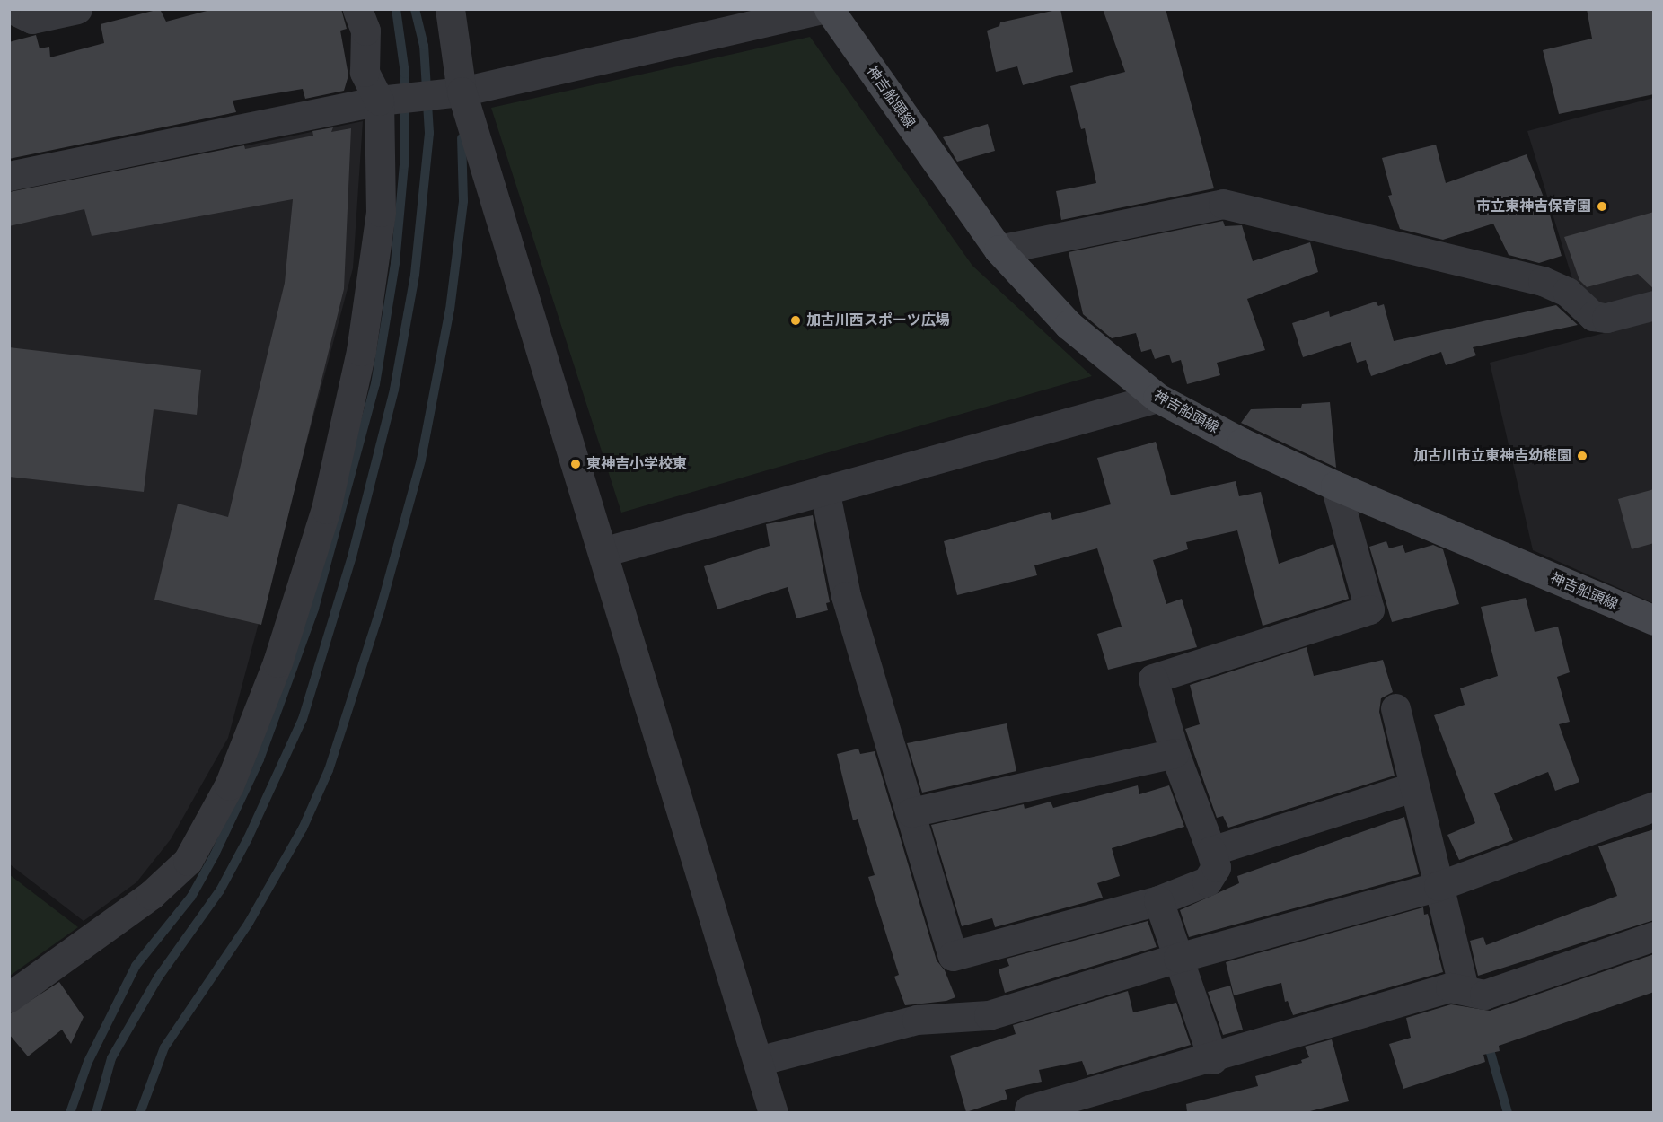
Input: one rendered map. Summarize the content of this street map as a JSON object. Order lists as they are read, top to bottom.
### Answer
{
  "streets": {
    "main road": ["神吉船頭線"]
  },
  "places": [
    "市立東神吉保育園",
    "加古川西スポーツ広場",
    "加古川市立東神吉幼稚園",
    "東神吉小学校東"
  ]
}
